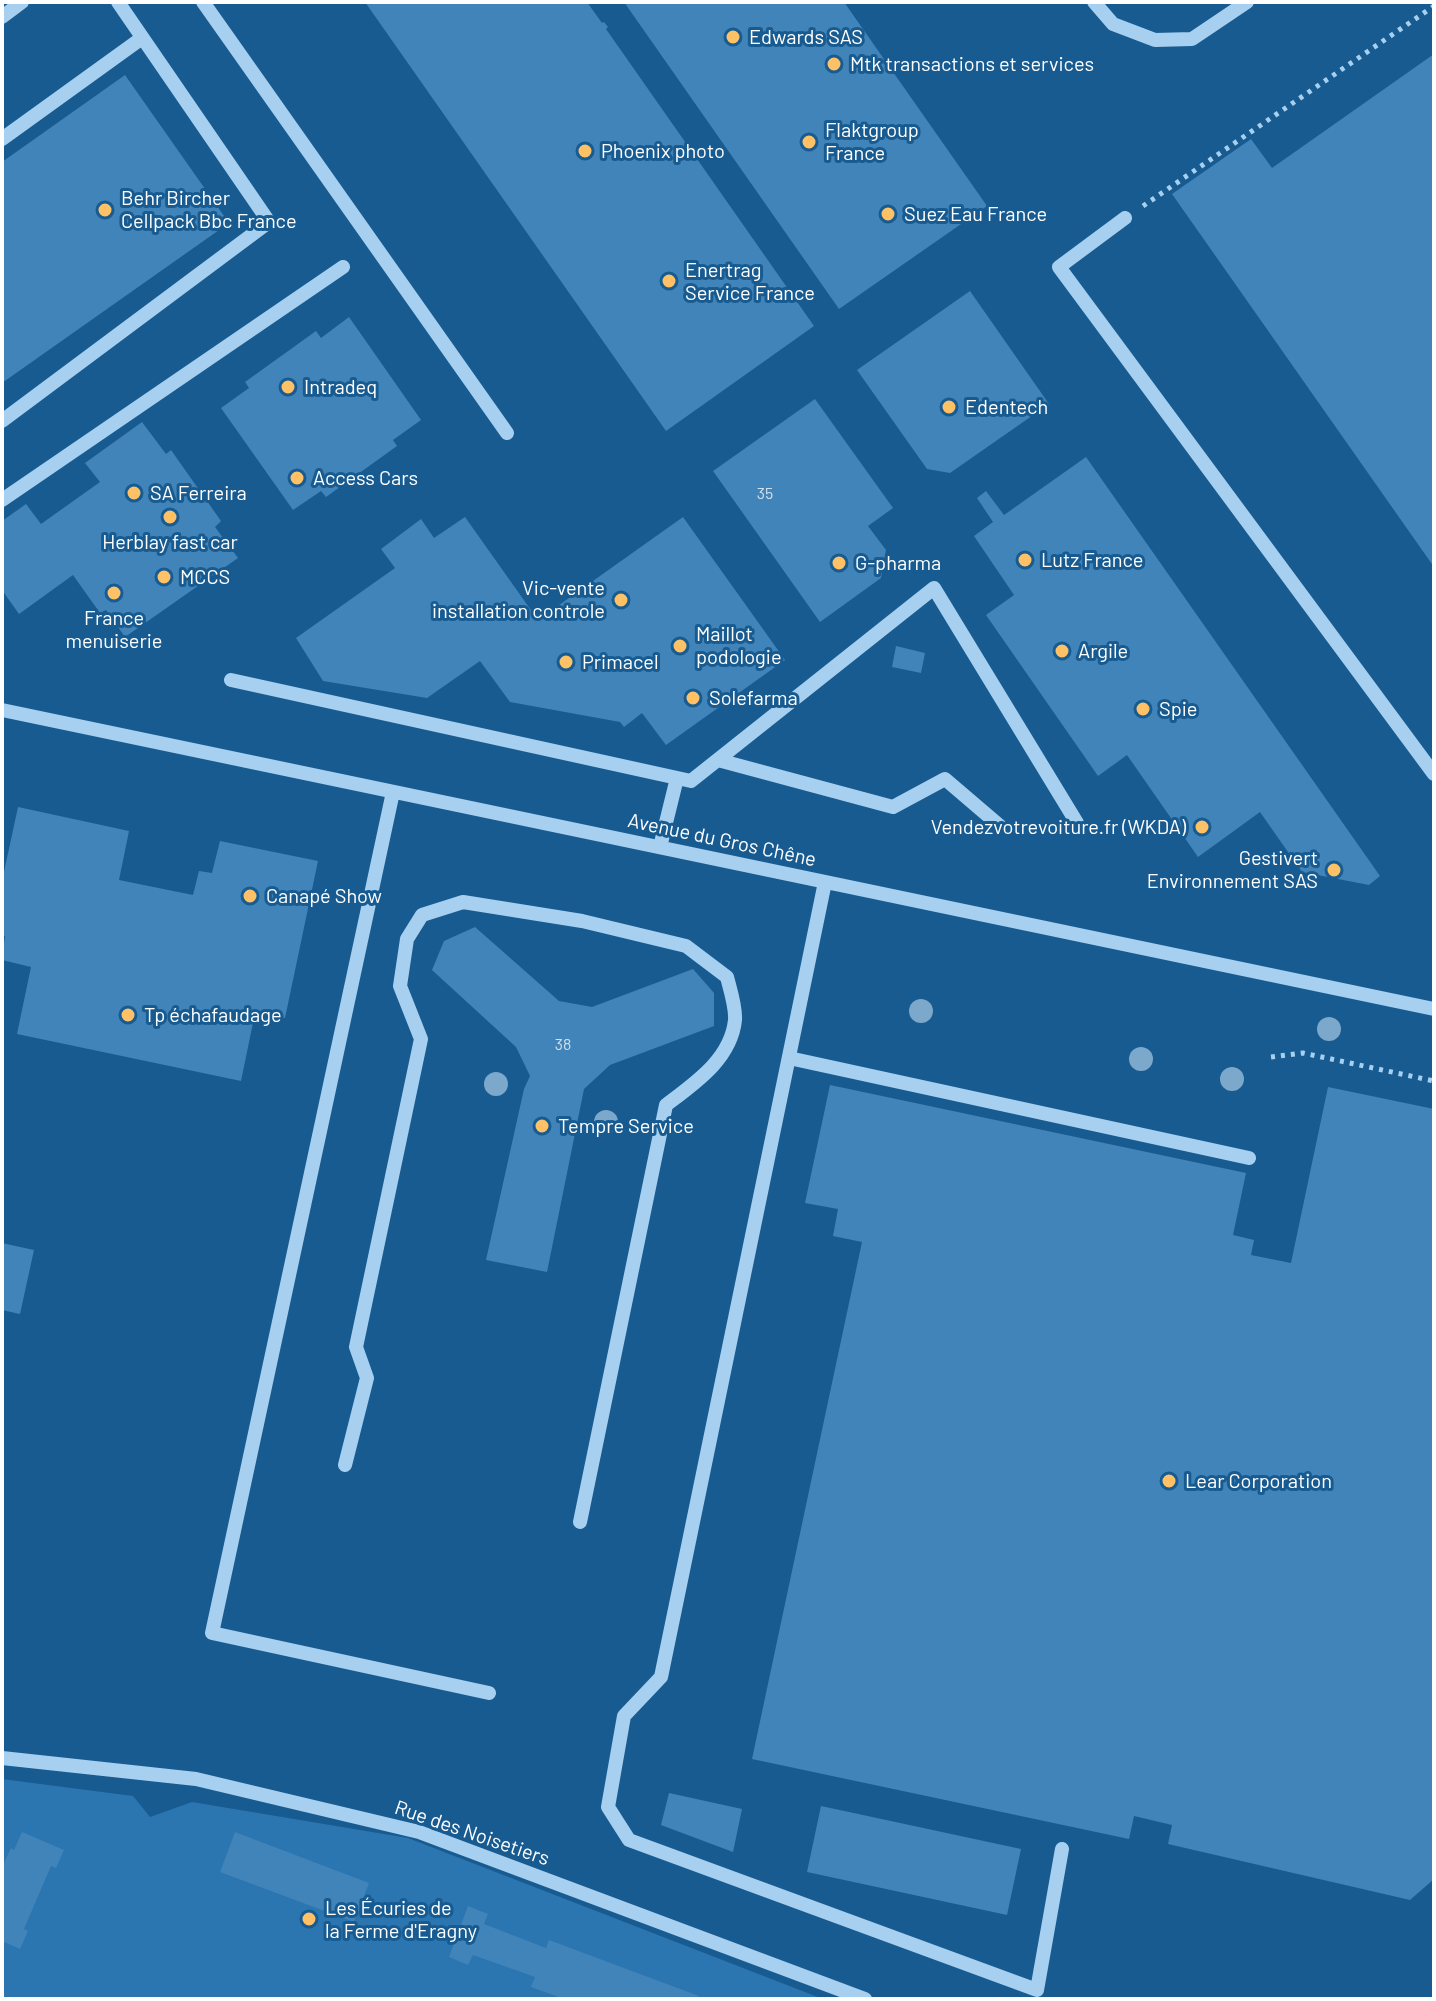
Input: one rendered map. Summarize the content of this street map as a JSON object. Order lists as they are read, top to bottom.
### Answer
{
  "streets": {
    "street": ["Avenue du Gros Chêne", "Rue des Noisetiers"]
  },
  "places": [
    "Edwards SAS",
    "Mtk transactions et services",
    "Flaktgroup France",
    "Phoenix photo",
    "Behr Bircher Cellpack Bbc France",
    "Suez Eau France",
    "Enertrag Service France",
    "Intradeq",
    "Edentech",
    "Access Cars",
    "SA Ferreira",
    "Herblay fast car",
    "Lutz France",
    "G-pharma",
    "MCCS",
    "France menuiserie",
    "Vic-vente installation controle",
    "Maillot podologie",
    "Argile",
    "Primacel",
    "Solefarma",
    "Spie",
    "Vendezvotrevoiture.fr (WKDA)",
    "Gestivert Environnement SAS",
    "Canapé Show",
    "Tp échafaudage",
    "Tempre Service",
    "Lear Corporation",
    "Les Écuries de la Ferme d'Eragny"
  ],
  "house_numbers": ["35", "38"]
}
